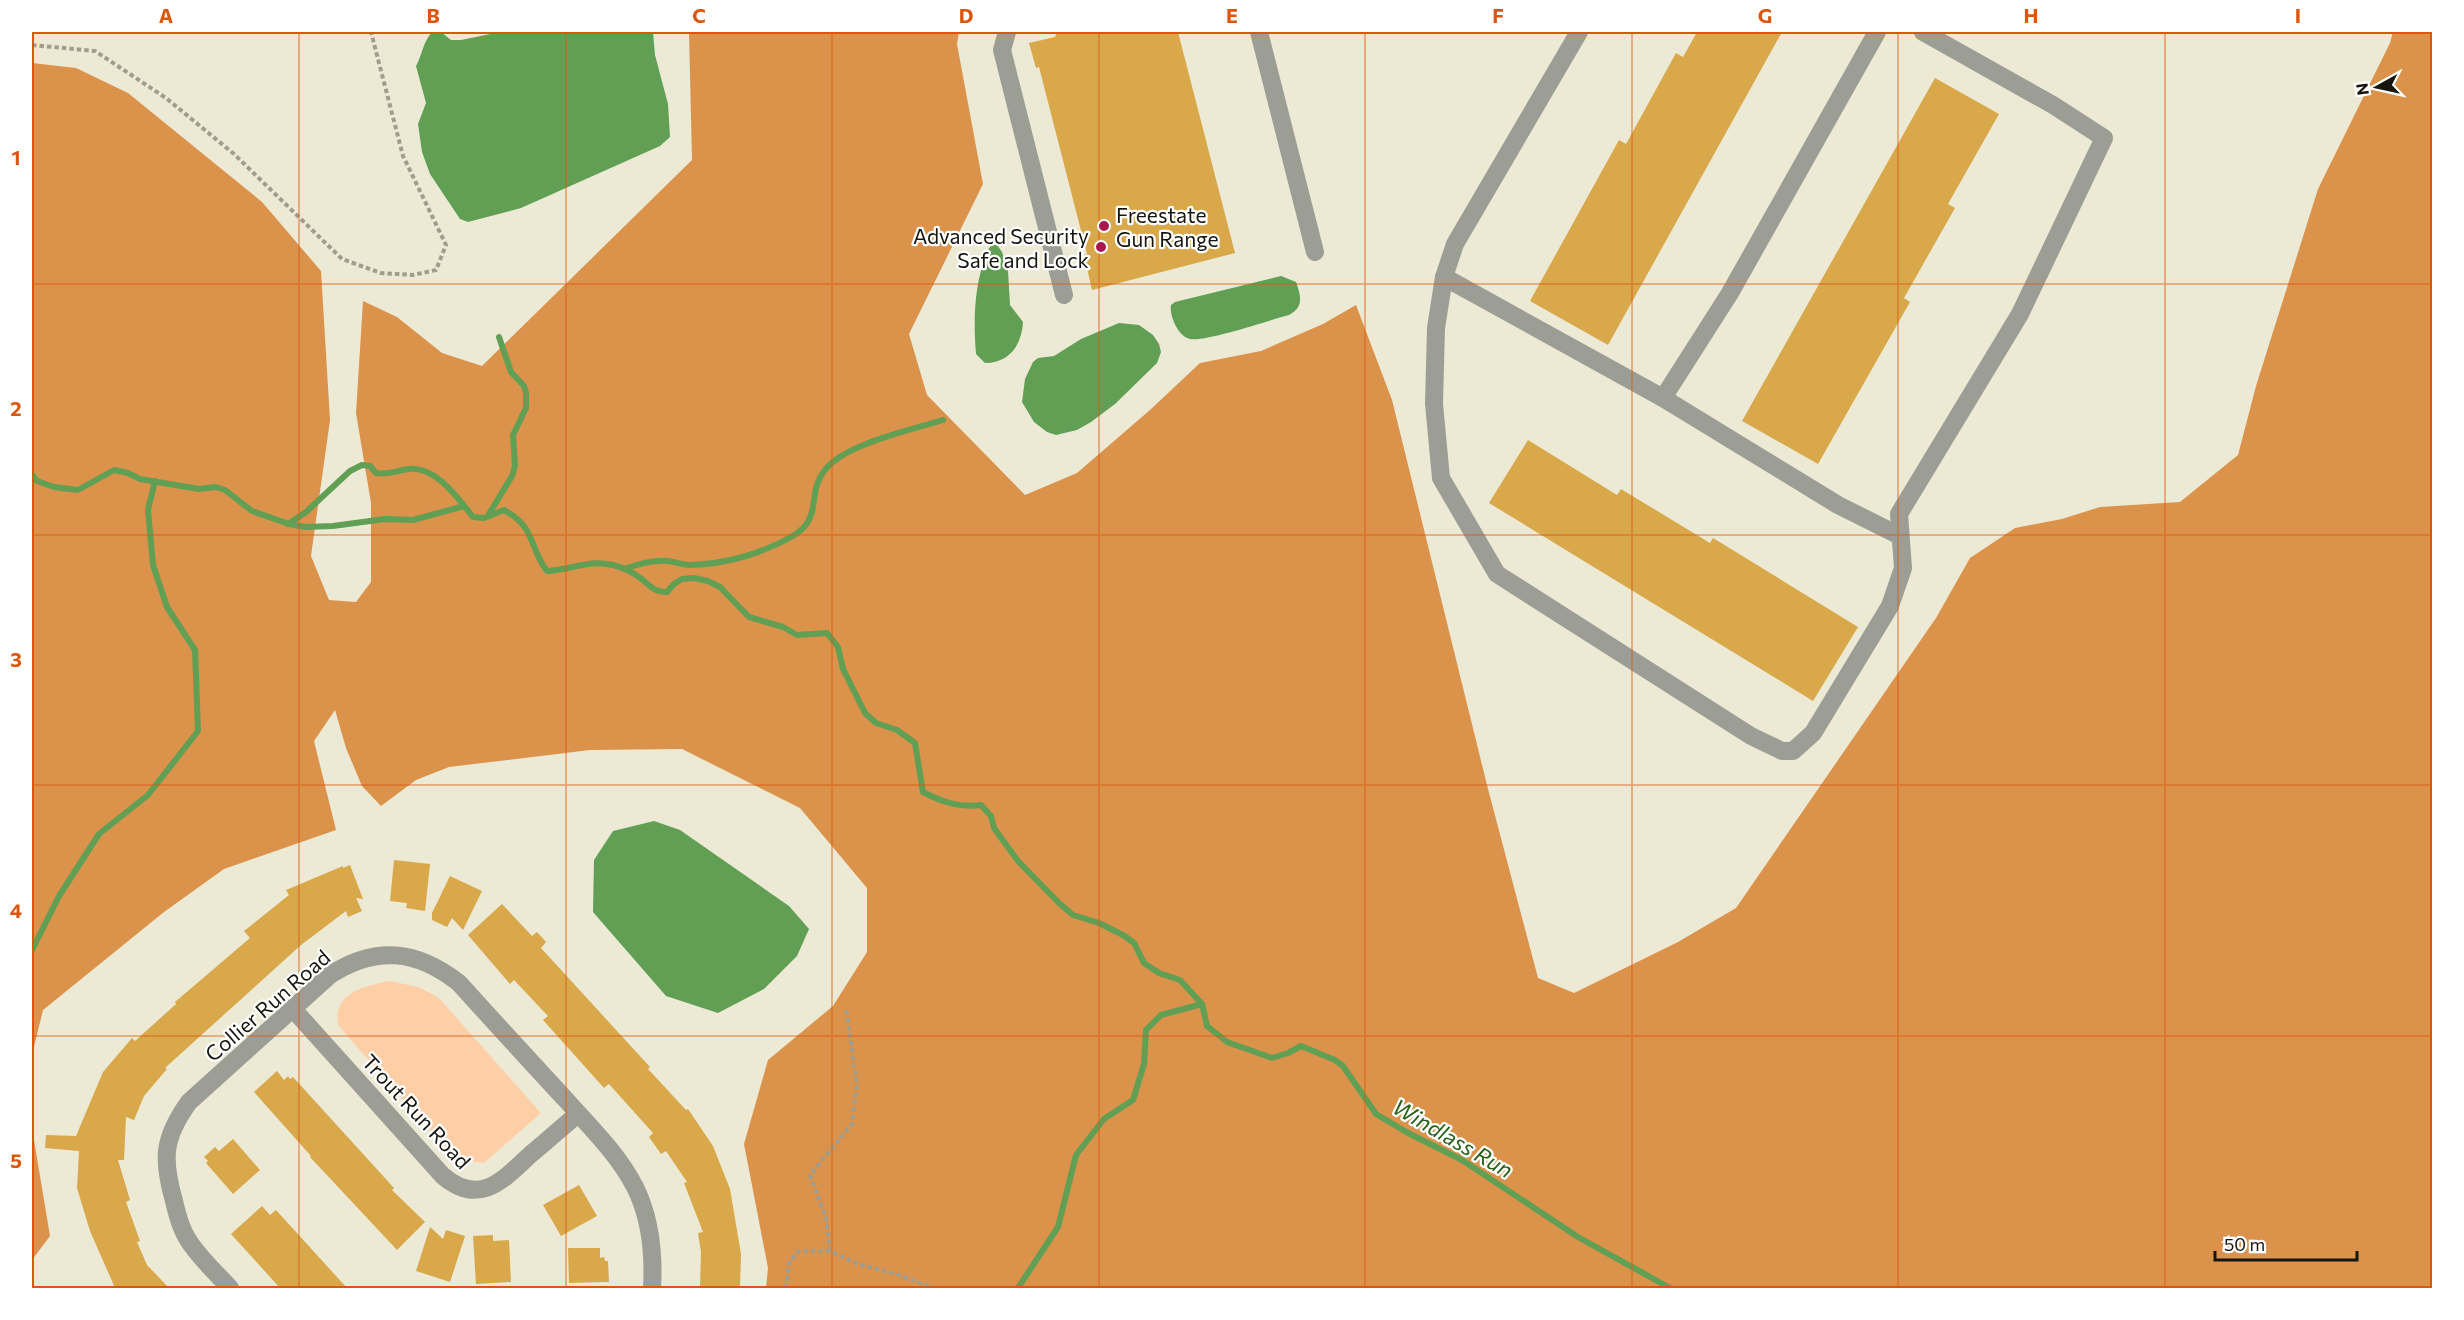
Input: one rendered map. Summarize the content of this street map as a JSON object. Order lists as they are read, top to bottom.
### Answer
{
  "streets": {
    "street": ["Collier Run Road", "Trout Run Road"]
  },
  "crossings": [
    ["Collier Run Road", "Trout Run Road"]
  ],
  "water": ["Windlass Run"],
  "places": ["Freestate Gun Range", "Advanced Security Safe and Lock"],
  "scale_bar": "50 m",
  "north": "left",
  "grid": {
    "columns": [
      "A",
      "B",
      "C",
      "D",
      "E",
      "F",
      "G",
      "H",
      "I"
    ],
    "rows": [
      "1",
      "2",
      "3",
      "4",
      "5"
    ]
  }
}
